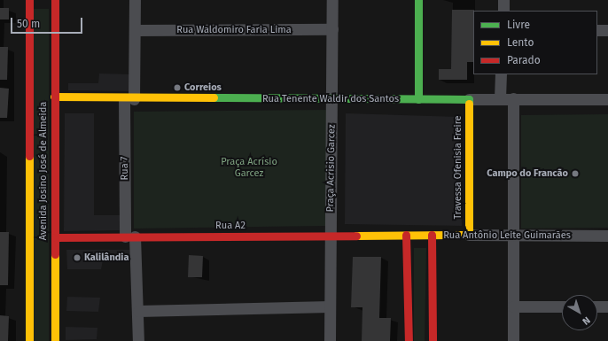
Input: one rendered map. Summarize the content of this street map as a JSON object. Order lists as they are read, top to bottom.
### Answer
{
  "streets": {
    "street": [
      "Rua Waldomiro Faria Lima",
      "Rua Tenente Waldir dos Santos",
      "Travessa Ofenisia Freire",
      "Rua 7",
      "Praça Acrisio Garcez",
      "Avenida Josino José de Almeida",
      "Rua A2",
      "Rua Antônio Leite Guimarães"
    ]
  },
  "crossings": [
    ["Rua Waldomiro Faria Lima", "Rua 7"],
    ["Rua Waldomiro Faria Lima", "Praça Acrisio Garcez"],
    ["Rua Tenente Waldir dos Santos", "Travessa Ofenisia Freire"],
    ["Rua Tenente Waldir dos Santos", "Rua 7"],
    ["Rua Tenente Waldir dos Santos", "Praça Acrisio Garcez"],
    ["Rua Tenente Waldir dos Santos", "Avenida Josino José de Almeida"],
    ["Travessa Ofenisia Freire", "Rua Antônio Leite Guimarães"],
    ["Rua 7", "Rua A2"],
    ["Praça Acrisio Garcez", "Rua A2"],
    ["Avenida Josino José de Almeida", "Rua A2"],
    ["Rua A2", "Rua Antônio Leite Guimarães"]
  ],
  "parks": ["Praça Acrísio Garcez"],
  "places": ["Correios", "Campo do Francão", "Kalilândia"],
  "legend": ["Livre", "Lento", "Parado"],
  "scale_bar": "50 m",
  "north": "bottom right"
}
